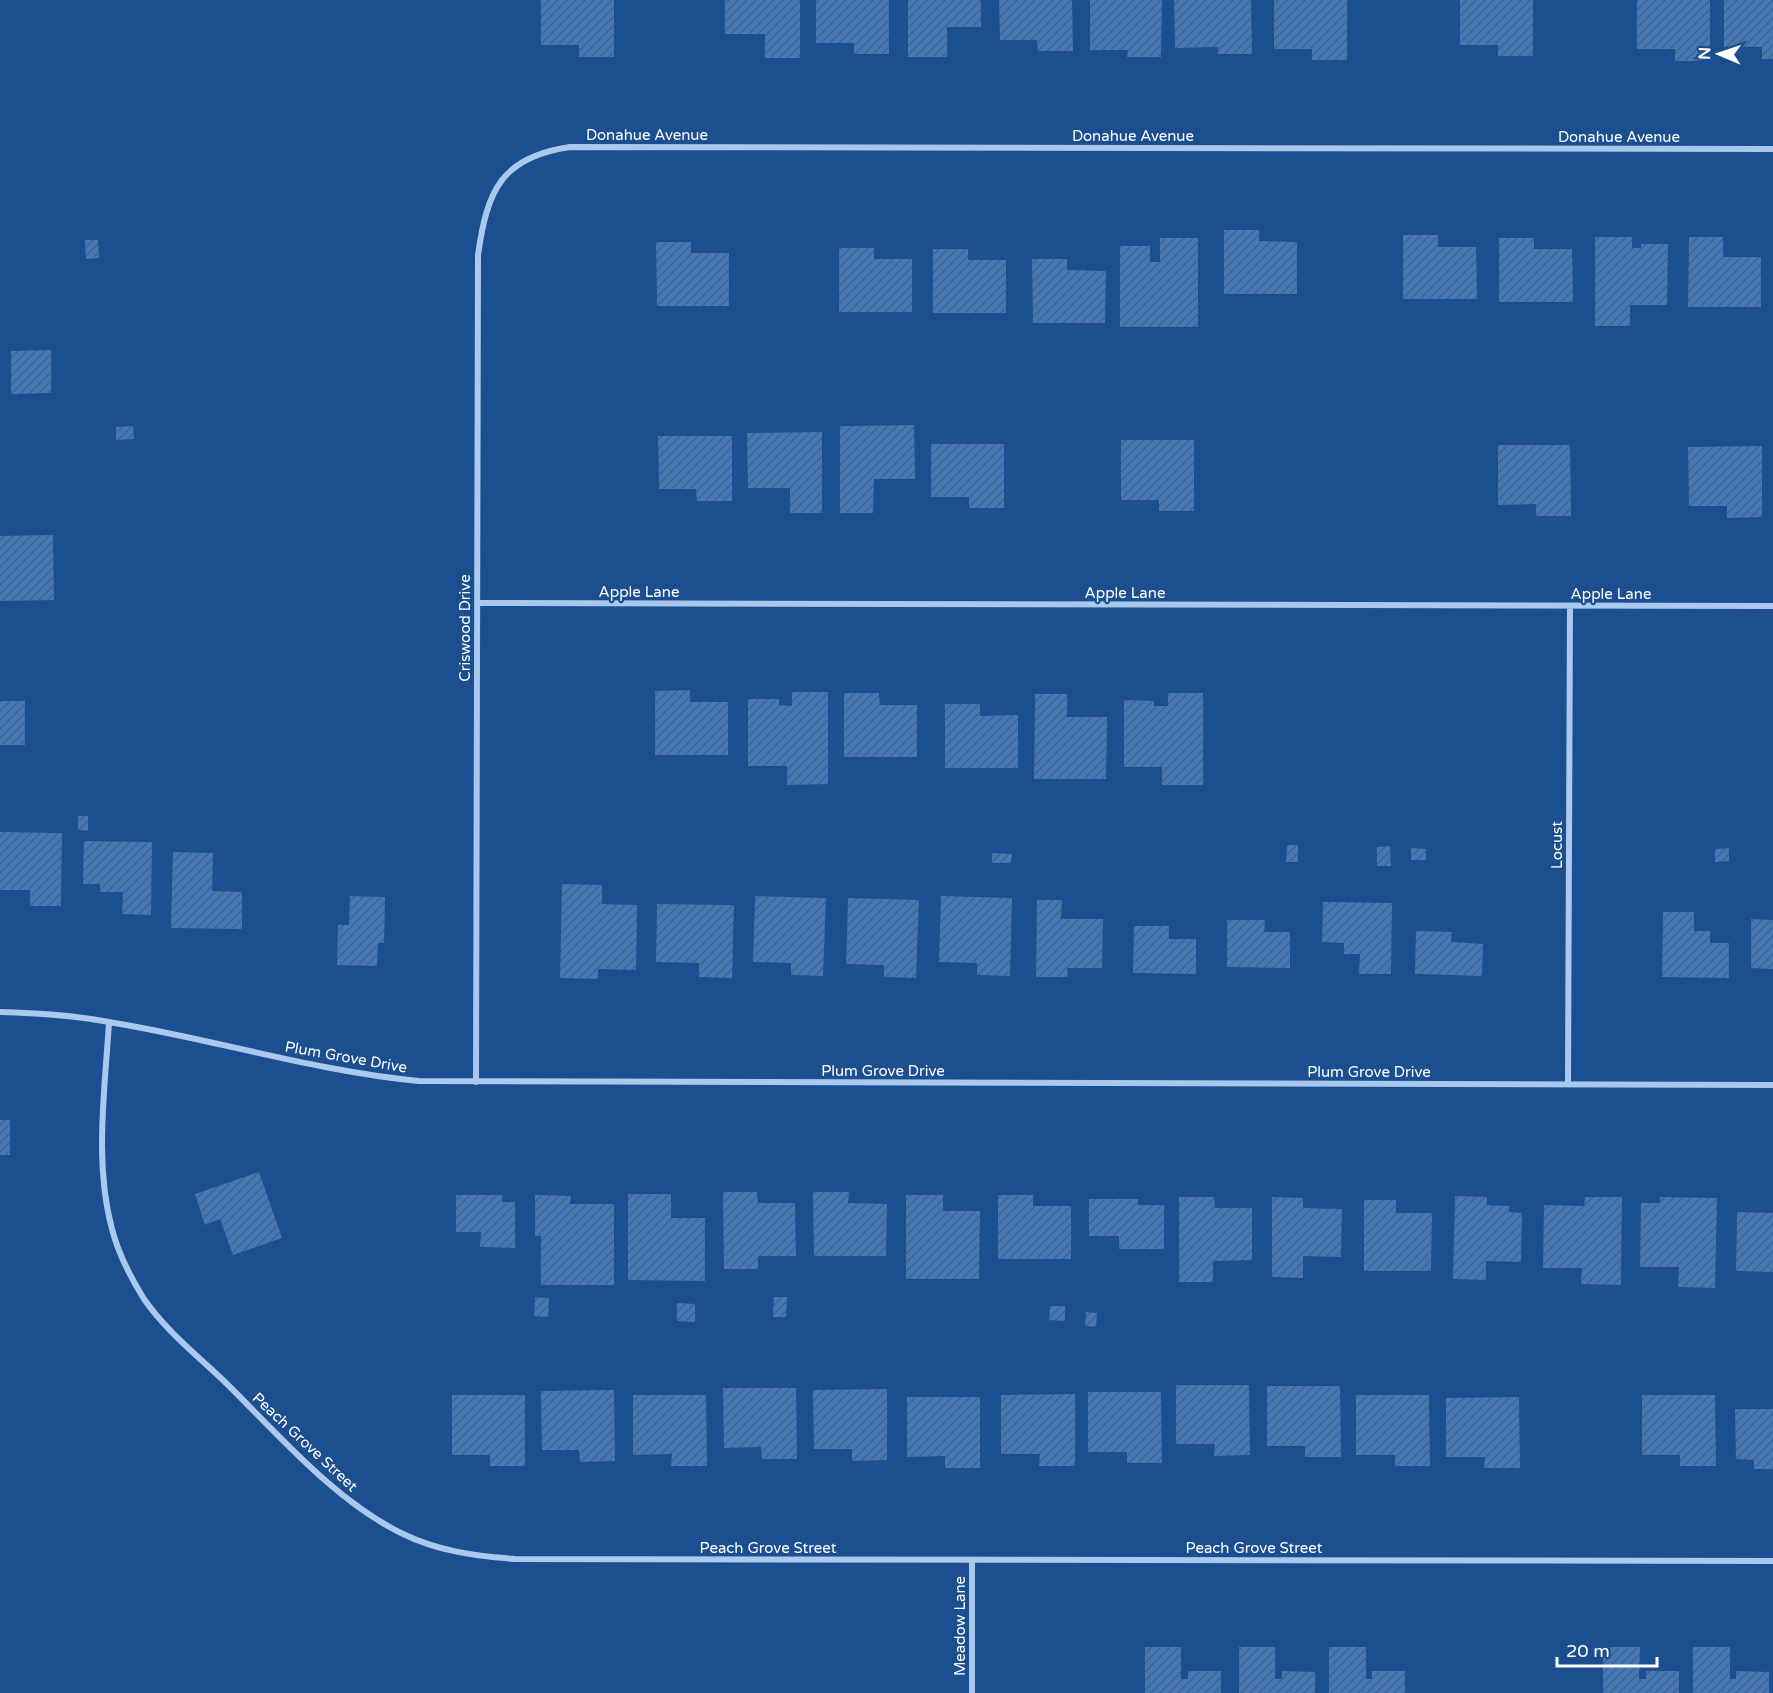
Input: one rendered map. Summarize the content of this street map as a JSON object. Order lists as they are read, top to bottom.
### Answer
{
  "streets": {
    "street": [
      "Donahue Avenue",
      "Apple Lane",
      "Criswood Drive",
      "Locust",
      "Plum Grove Drive",
      "Peach Grove Street",
      "Meadow Lane"
    ]
  },
  "crossings": [
    ["Donahue Avenue", "Criswood Drive"],
    ["Apple Lane", "Criswood Drive"],
    ["Apple Lane", "Locust"],
    ["Criswood Drive", "Plum Grove Drive"],
    ["Locust", "Plum Grove Drive"],
    ["Plum Grove Drive", "Peach Grove Street"],
    ["Peach Grove Street", "Meadow Lane"]
  ],
  "scale_bar": "20 m",
  "north": "left"
}
